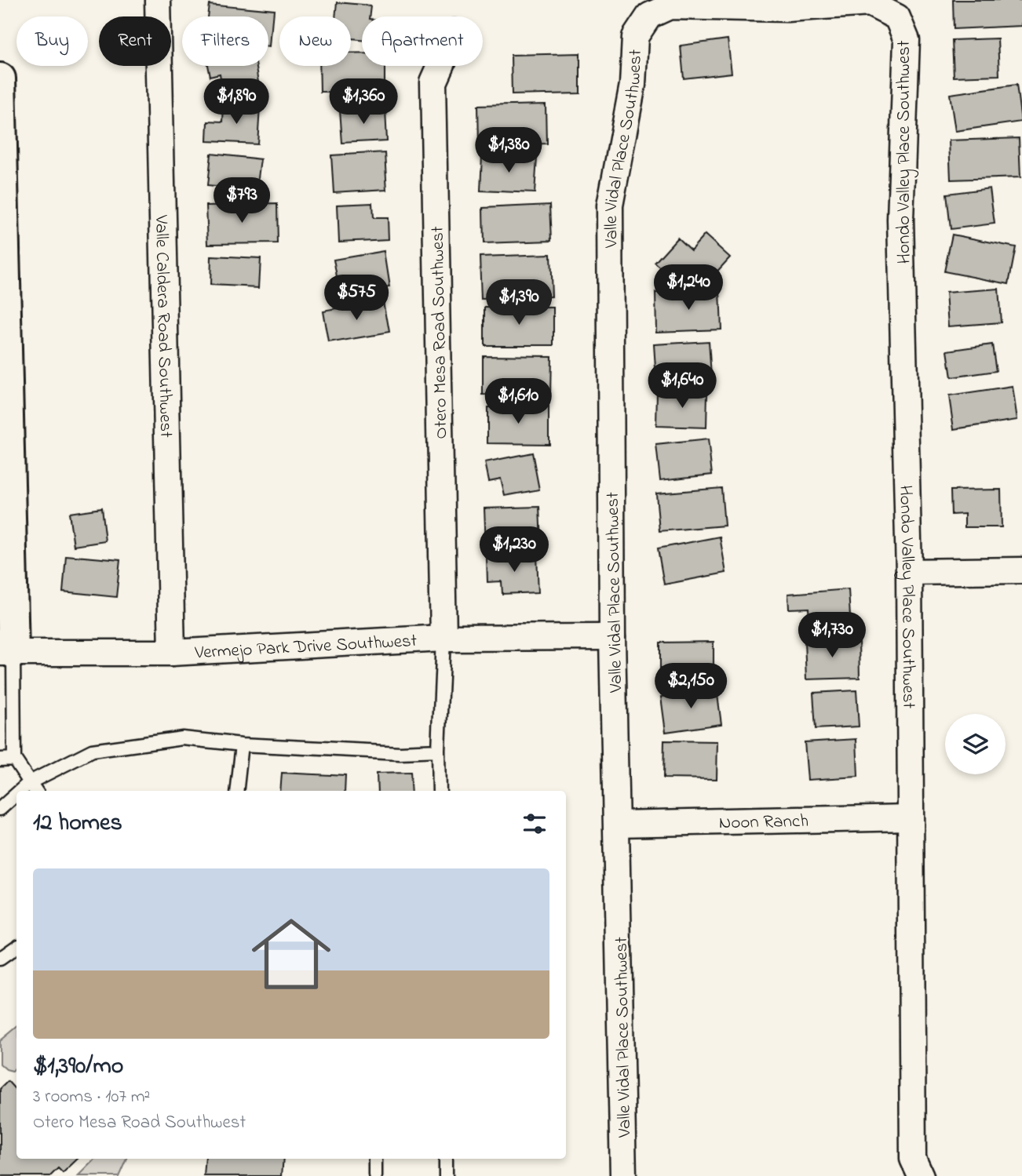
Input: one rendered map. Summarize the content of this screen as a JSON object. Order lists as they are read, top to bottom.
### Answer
{
  "streets": {
    "street": [
      "Valle Vidal Place Southwest",
      "Hondo Valley Place Southwest",
      "Valle Caldera Road Southwest",
      "Otero Mesa Road Southwest",
      "Vermejo Park Drive Southwest",
      "Noon Ranch"
    ]
  },
  "crossings": [
    ["Valle Vidal Place Southwest", "Hondo Valley Place Southwest"],
    ["Valle Vidal Place Southwest", "Vermejo Park Drive Southwest"],
    ["Valle Vidal Place Southwest", "Noon Ranch"],
    ["Hondo Valley Place Southwest", "Noon Ranch"],
    ["Valle Caldera Road Southwest", "Vermejo Park Drive Southwest"],
    ["Otero Mesa Road Southwest", "Vermejo Park Drive Southwest"]
  ],
  "page": {
    "chip": [
      "Buy",
      "Rent",
      "Filters",
      "New",
      "Apartment"
    ],
    "price": [
      "$1,890",
      "$1,360",
      "$1,380",
      "$793",
      "$1,240",
      "$575",
      "$1,390",
      "$1,640",
      "$1,610",
      "$1,230",
      "$1,730",
      "$2,150"
    ],
    "heading": "12 homes",
    "list": [
      {
        "name": "$1,390/mo",
        "note": "3 rooms · 107 m² · Otero Mesa Road Southwest"
      }
    ]
  }
}
